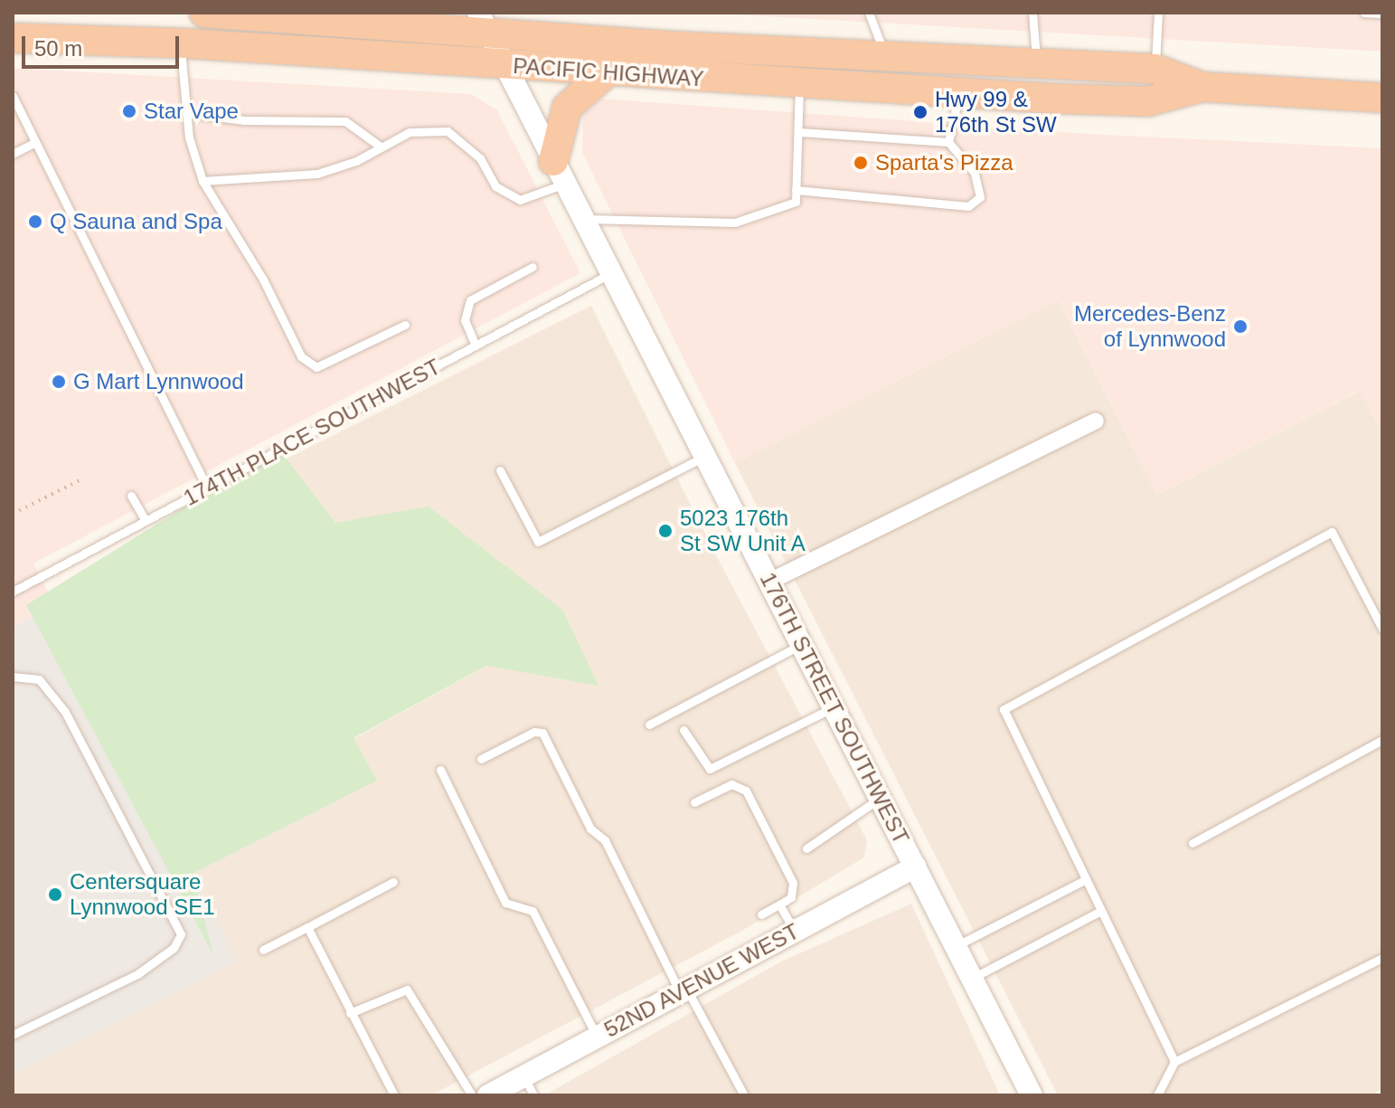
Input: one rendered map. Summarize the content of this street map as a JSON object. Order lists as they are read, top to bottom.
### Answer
{
  "streets": {
    "highway": ["PACIFIC HIGHWAY"],
    "street": ["176TH STREET SOUTHWEST", "52ND AVENUE WEST"],
    "lane": ["174TH PLACE SOUTHWEST"]
  },
  "crossings": [
    ["PACIFIC HIGHWAY", "176TH STREET SOUTHWEST"],
    ["174TH PLACE SOUTHWEST", "176TH STREET SOUTHWEST"],
    ["176TH STREET SOUTHWEST", "52ND AVENUE WEST"]
  ],
  "places": [
    "Star Vape",
    "Hwy 99 & 176th St SW",
    "Sparta's Pizza",
    "Q Sauna and Spa",
    "Mercedes-Benz of Lynnwood",
    "G Mart Lynnwood",
    "5023 176th St SW Unit A",
    "Centersquare Lynnwood SE1"
  ],
  "scale_bar": "50 m"
}
